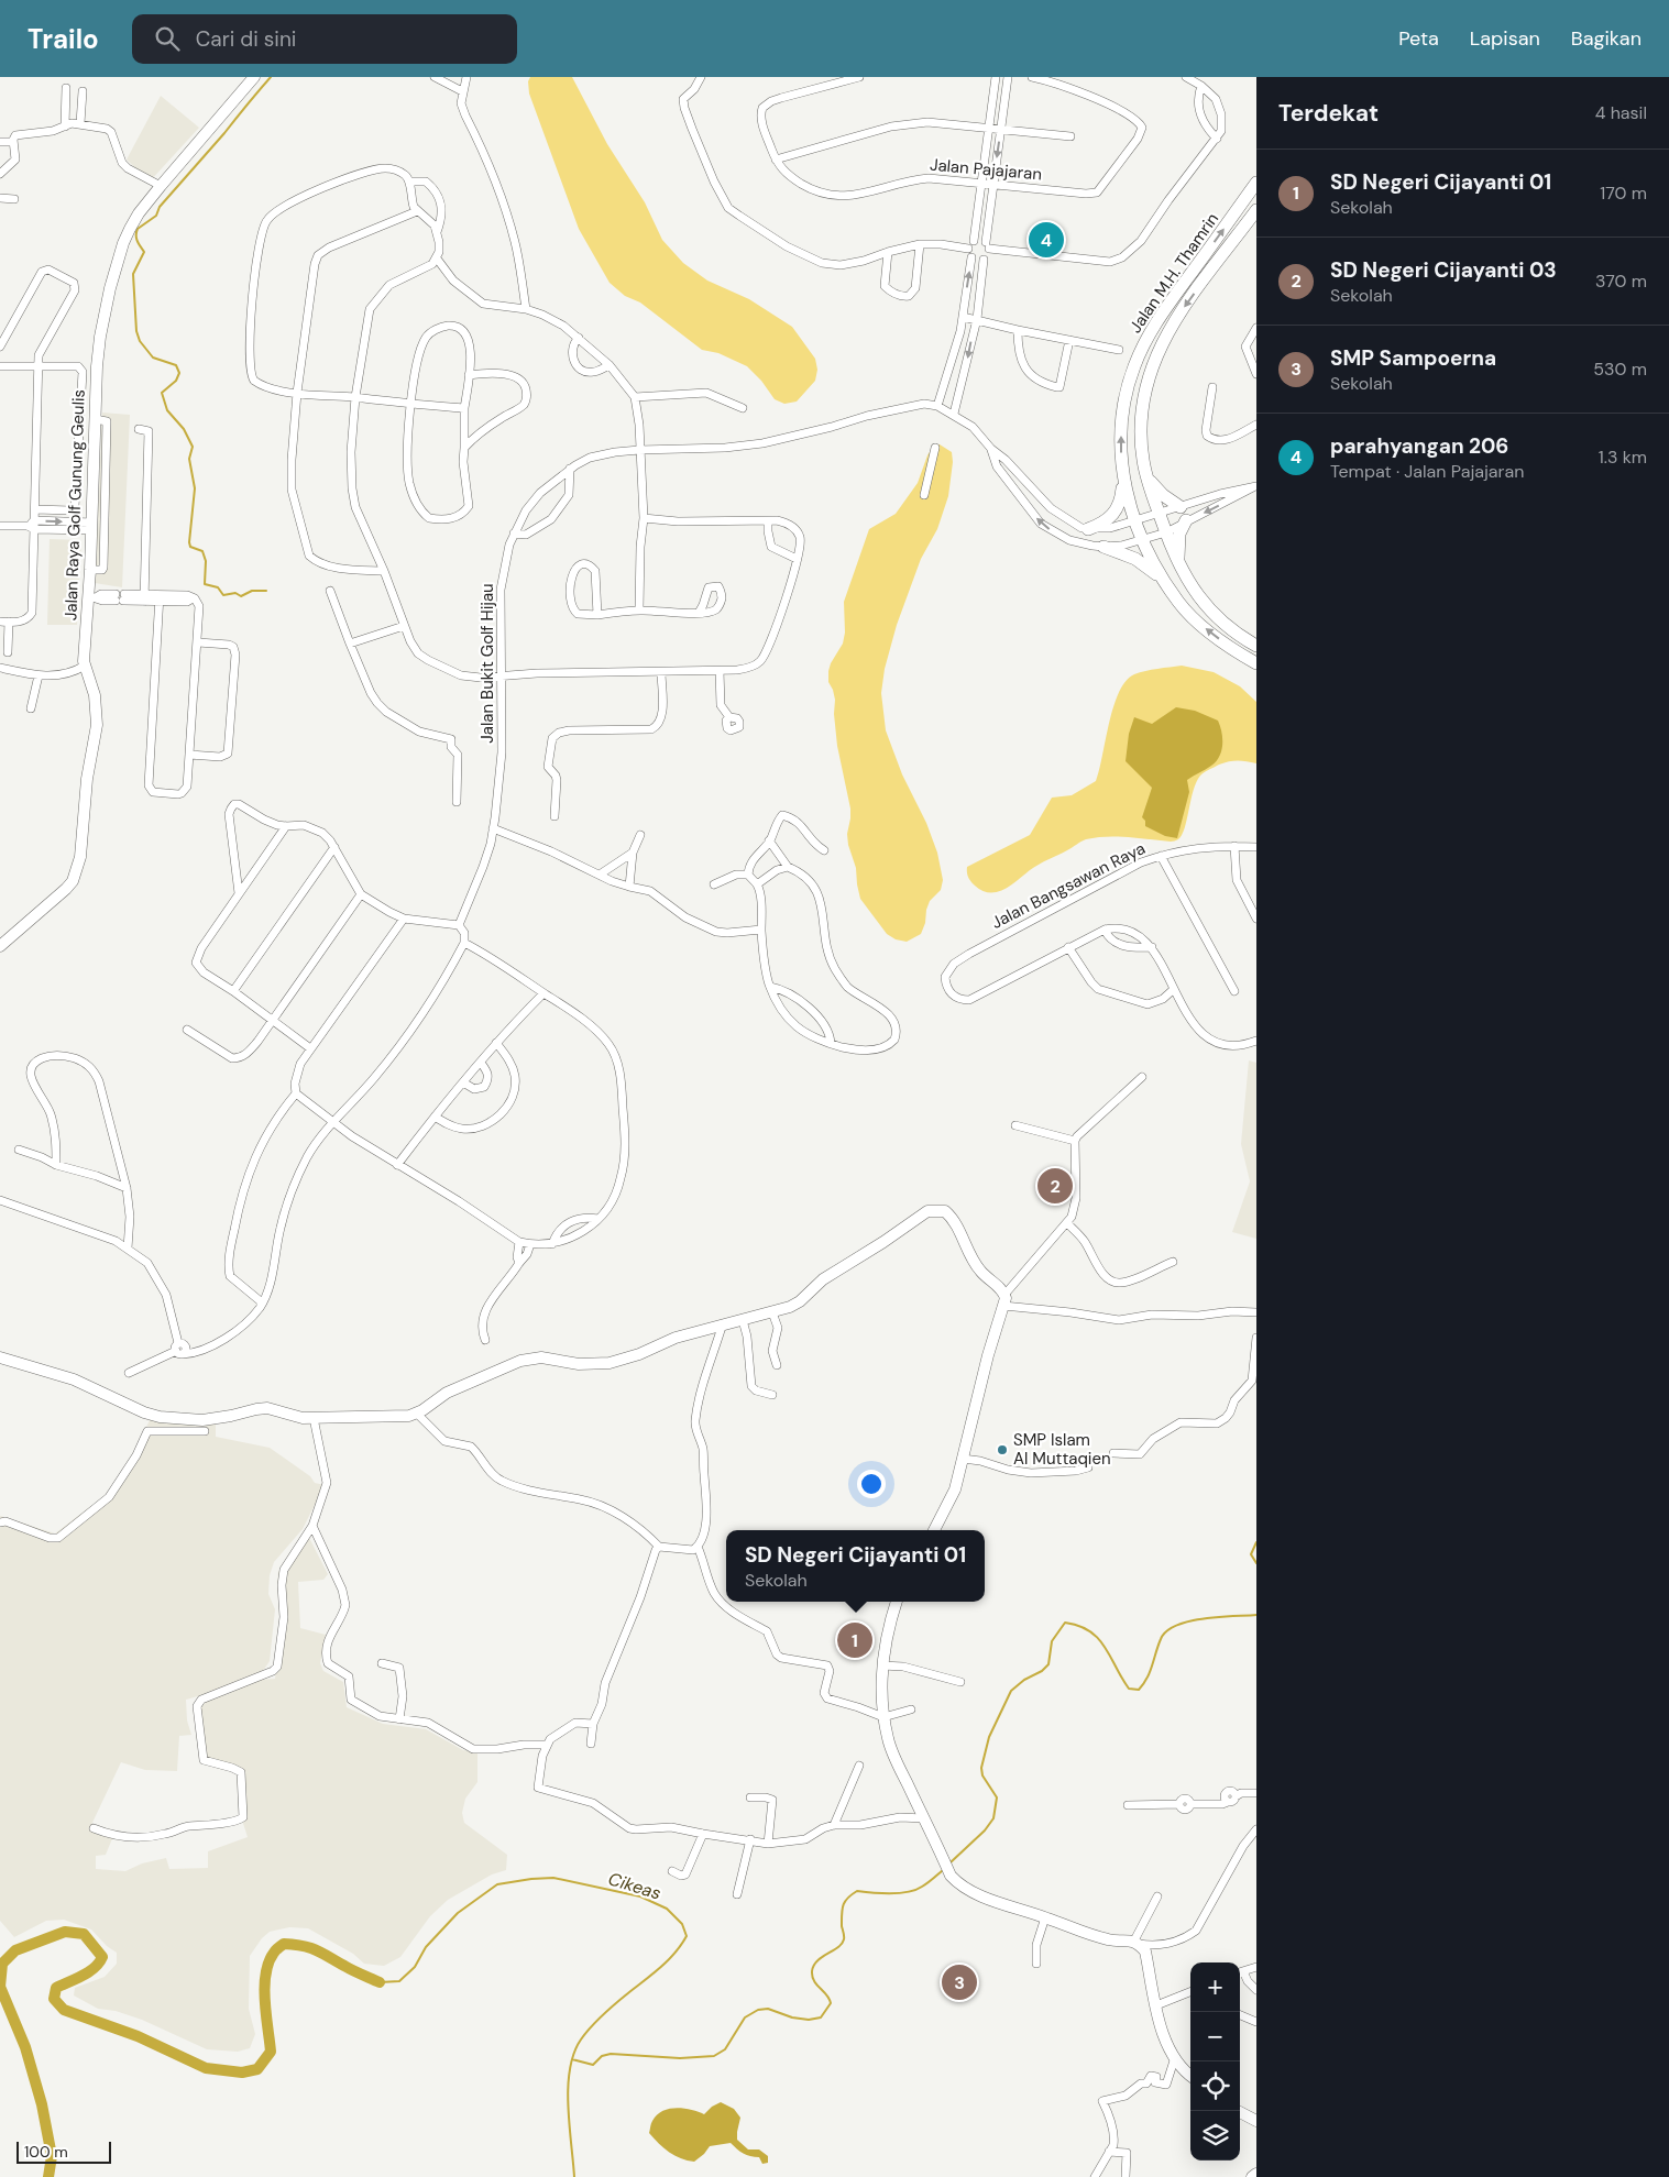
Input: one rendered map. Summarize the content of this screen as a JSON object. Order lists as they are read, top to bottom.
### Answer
{
  "streets": {
    "main road": ["Jalan M.H. Thamrin", "Jalan Raya Golf Gunung Geulis"],
    "street": ["Jalan Pajajaran", "Jalan Bukit Golf Hijau", "Jalan Bangsawan Raya"]
  },
  "water": ["Cikeas"],
  "places": ["SMP Islam Al Muttaqien"],
  "scale_bar": "100 m",
  "page": {
    "header": "Trailo",
    "search": "Cari di sini",
    "nav": ["Peta", "Lapisan", "Bagikan"],
    "heading": ["Terdekat", "4 hasil"],
    "list": [
      {
        "mark": "1",
        "name": "SD Negeri Cijayanti 01",
        "note": "Sekolah",
        "value": "170 m"
      },
      {
        "mark": "2",
        "name": "SD Negeri Cijayanti 03",
        "note": "Sekolah",
        "value": "370 m"
      },
      {
        "mark": "3",
        "name": "SMP Sampoerna",
        "note": "Sekolah",
        "value": "530 m"
      },
      {
        "mark": "4",
        "name": "parahyangan 206",
        "note": "Tempat · Jalan Pajajaran",
        "value": "1.3 km"
      }
    ],
    "pins": [
      "4",
      "2",
      "1",
      "3"
    ],
    "popup": ["SD Negeri Cijayanti 01", "Sekolah"],
    "map_buttons": ["+", "−"],
    "scale": "100 m"
  }
}
